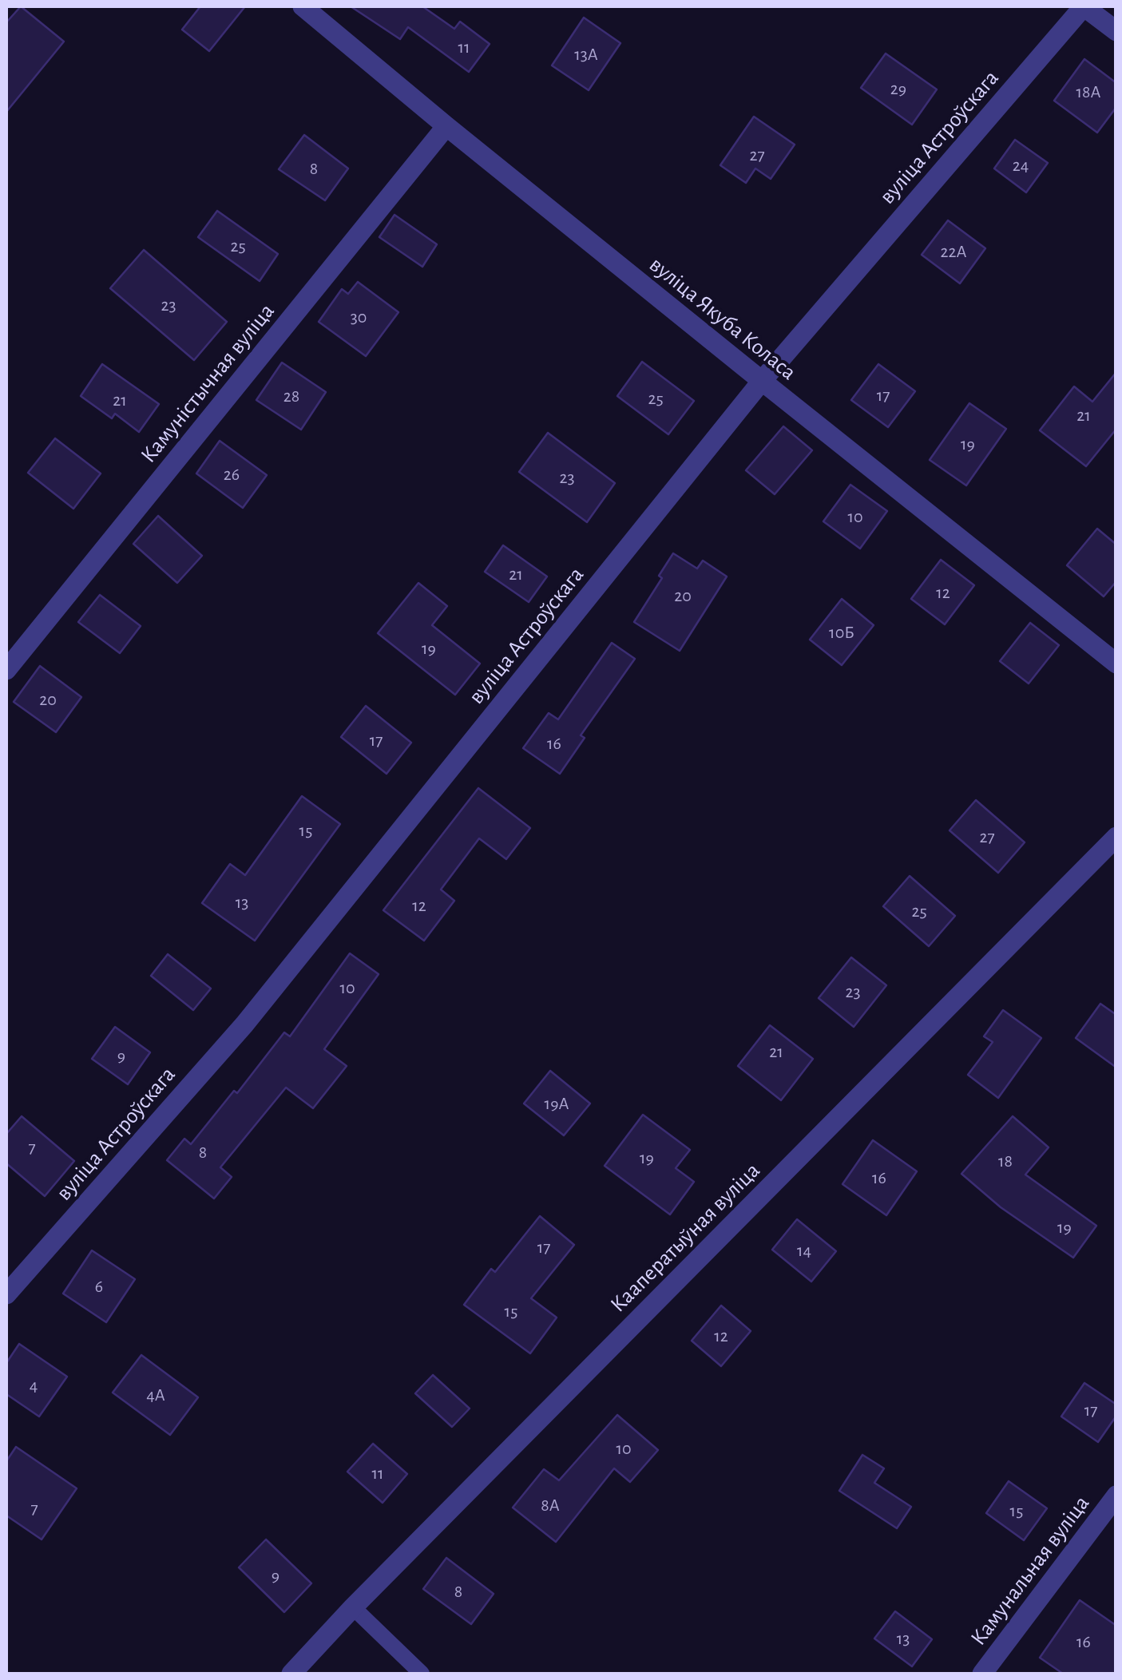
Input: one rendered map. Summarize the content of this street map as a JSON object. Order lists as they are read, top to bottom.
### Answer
{
  "streets": {
    "street": [
      "вуліца Астроўскага",
      "вуліца Якуба Коласа",
      "Камуністычная вуліца",
      "Кааператыўная вуліца",
      "Камунальная вуліца"
    ]
  },
  "crossings": [
    ["вуліца Астроўскага", "вуліца Якуба Коласа"],
    ["вуліца Якуба Коласа", "Камуністычная вуліца"]
  ],
  "house_numbers": [
    "11",
    "13А",
    "29",
    "18А",
    "27",
    "24",
    "8",
    "25",
    "22А",
    "23",
    "30",
    "17",
    "28",
    "25",
    "21",
    "21",
    "19",
    "26",
    "23",
    "10",
    "21",
    "12",
    "20",
    "10Б",
    "19",
    "20",
    "17",
    "16",
    "15",
    "27",
    "13",
    "12",
    "25",
    "10",
    "23",
    "21",
    "9",
    "19А",
    "7",
    "8",
    "19",
    "18",
    "16",
    "19",
    "17",
    "14",
    "6",
    "15",
    "12",
    "4",
    "4А",
    "17",
    "10",
    "11",
    "8А",
    "7",
    "15",
    "9",
    "8",
    "13",
    "16"
  ]
}
